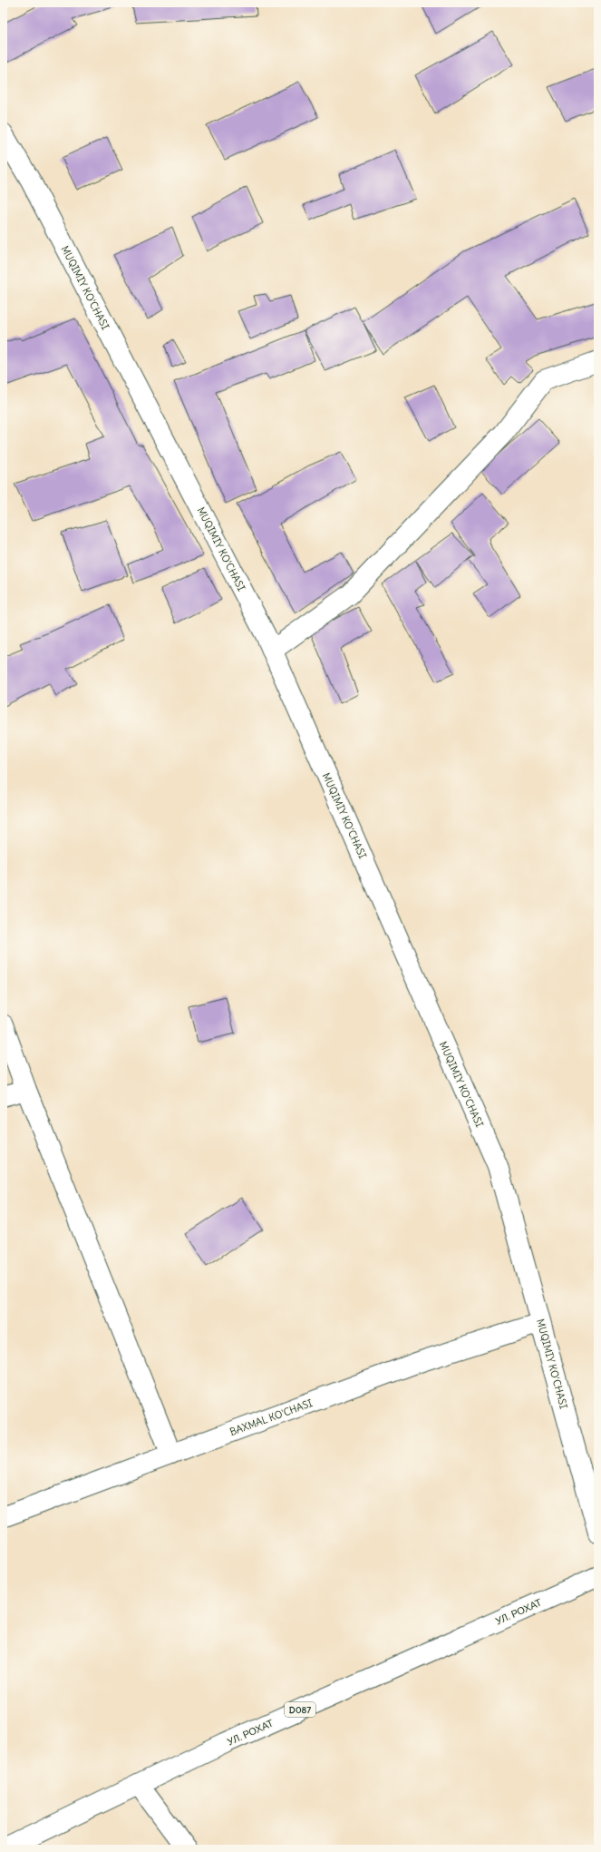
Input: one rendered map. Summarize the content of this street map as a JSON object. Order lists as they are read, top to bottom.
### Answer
{
  "streets": {
    "street": [
      "MUQIMIY KO'CHASI",
      "BAXMAL KO'CHASI",
      "УЛ. РОХАТ",
      "D087"
    ]
  },
  "crossings": [
    ["MUQIMIY KO'CHASI", "BAXMAL KO'CHASI"]
  ]
}
